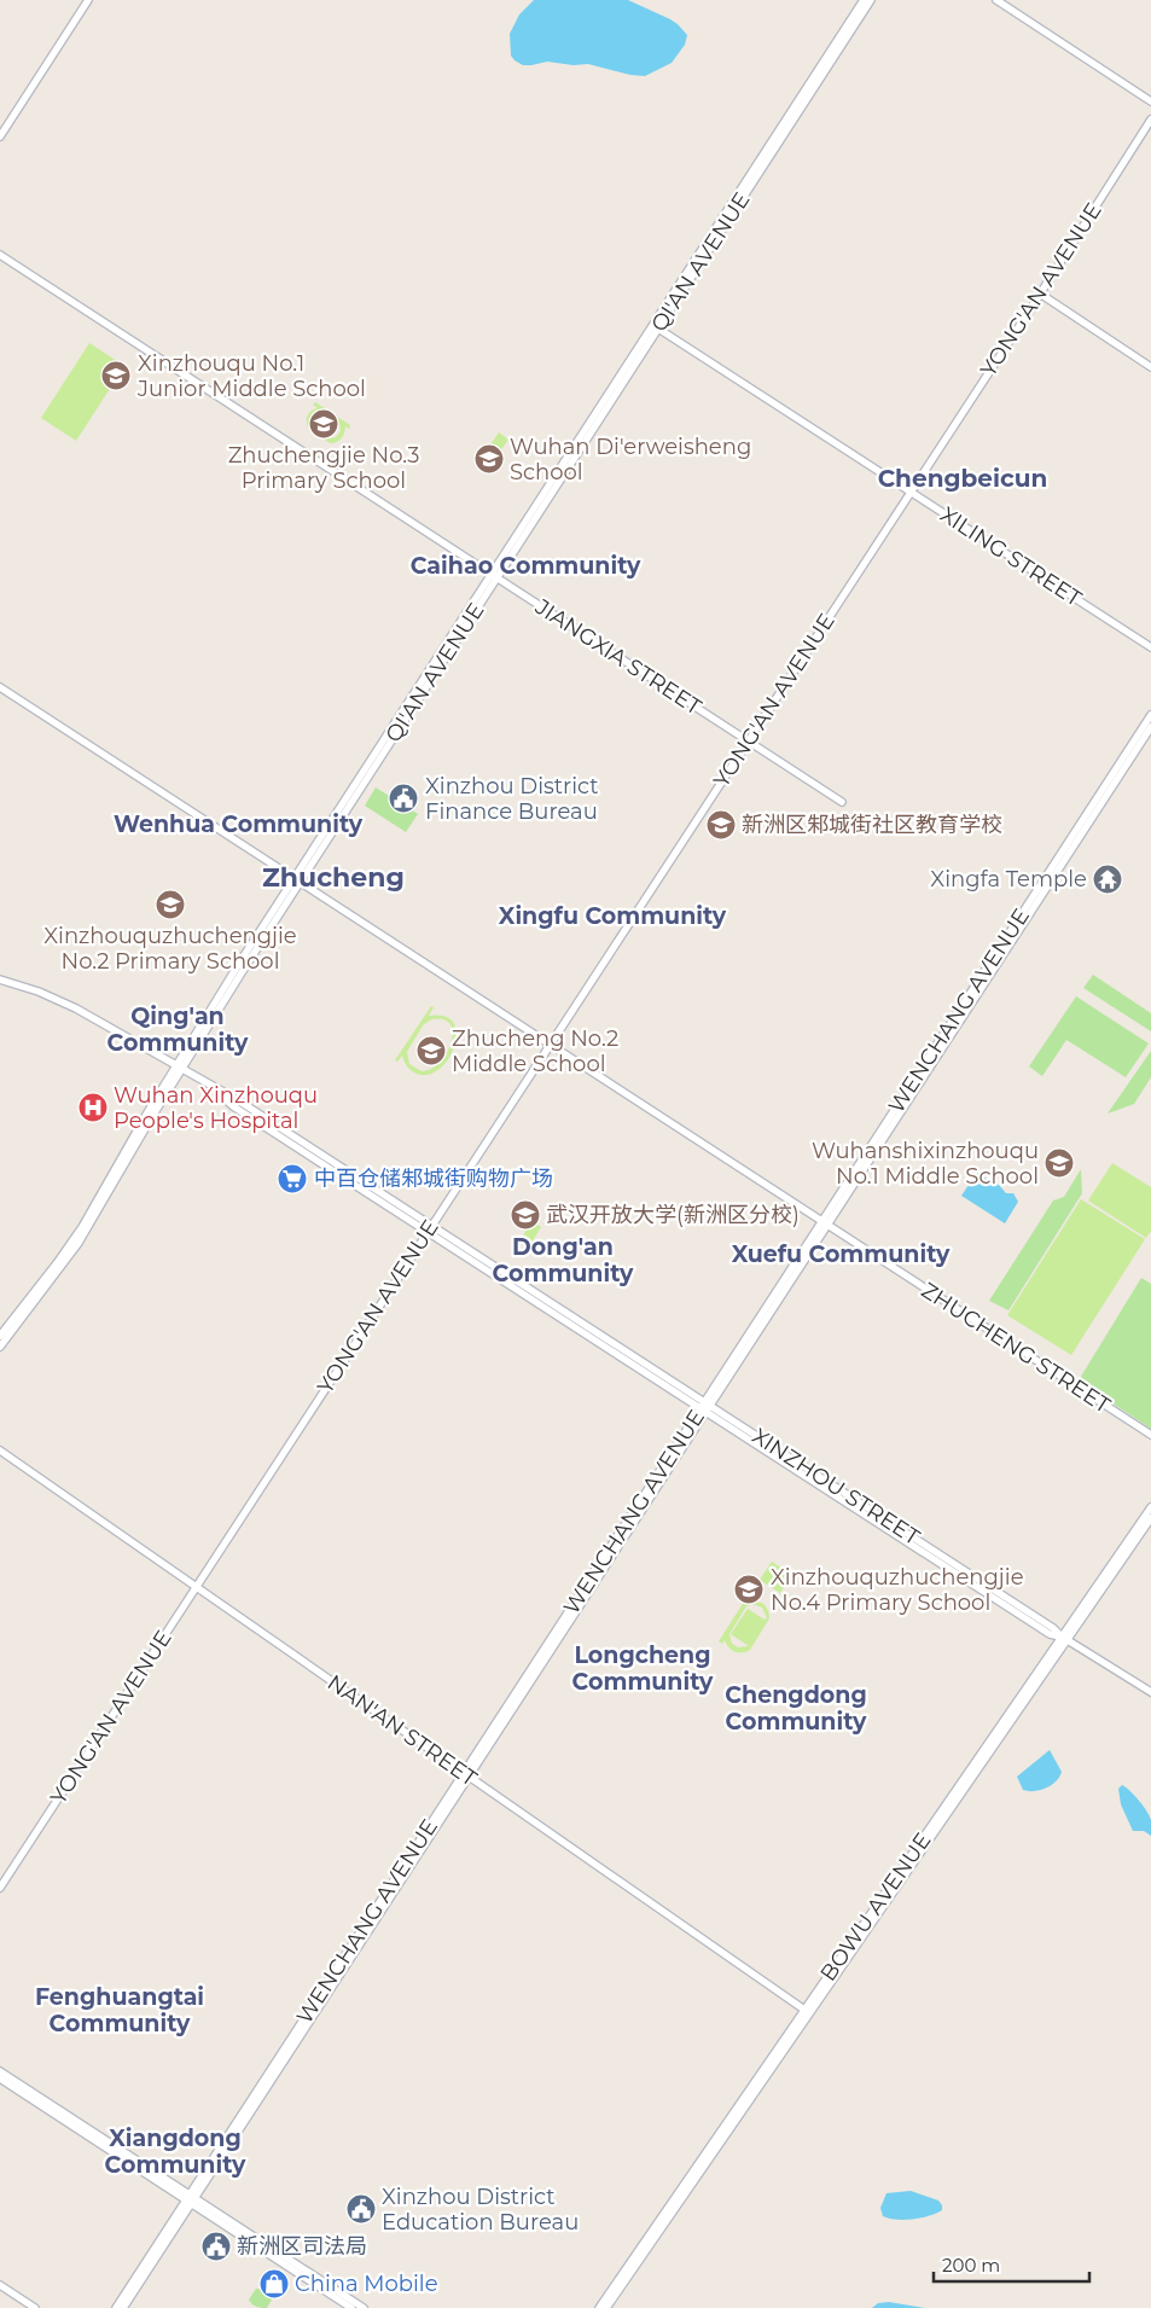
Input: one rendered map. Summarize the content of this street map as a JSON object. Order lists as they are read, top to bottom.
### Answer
{
  "streets": {
    "main road": [
      "QI'AN AVENUE",
      "YONG'AN AVENUE",
      "XILING STREET",
      "JIANGXIA STREET",
      "WENCHANG AVENUE",
      "ZHUCHENG STREET",
      "XINZHOU STREET",
      "NAN'AN STREET",
      "BOWU AVENUE"
    ]
  },
  "crossings": [
    ["QI'AN AVENUE", "XILING STREET"],
    ["QI'AN AVENUE", "JIANGXIA STREET"],
    ["QI'AN AVENUE", "ZHUCHENG STREET"],
    ["QI'AN AVENUE", "XINZHOU STREET"],
    ["YONG'AN AVENUE", "XILING STREET"],
    ["YONG'AN AVENUE", "JIANGXIA STREET"],
    ["YONG'AN AVENUE", "ZHUCHENG STREET"],
    ["YONG'AN AVENUE", "XINZHOU STREET"],
    ["YONG'AN AVENUE", "NAN'AN STREET"],
    ["WENCHANG AVENUE", "ZHUCHENG STREET"],
    ["WENCHANG AVENUE", "XINZHOU STREET"],
    ["WENCHANG AVENUE", "NAN'AN STREET"],
    ["XINZHOU STREET", "BOWU AVENUE"],
    ["NAN'AN STREET", "BOWU AVENUE"]
  ],
  "districts": [
    "Chengbeicun",
    "Caihao Community",
    "Wenhua Community",
    "Zhucheng",
    "Xingfu Community",
    "Qing'an Community",
    "Dong'an Community",
    "Xuefu Community",
    "Longcheng Community",
    "Chengdong Community",
    "Fenghuangtai Community",
    "Xiangdong Community"
  ],
  "places": {
    "school or university": [
      "Xinzhouqu No.1 Junior Middle School",
      "Zhuchengjie No.3 Primary School",
      "Wuhan Di'erweisheng School",
      "新洲区邾城街社区教育学校",
      "Xinzhouquzhuchengjie No.2 Primary School",
      "Zhucheng No.2 Middle School",
      "Wuhanshixinzhouqu No.1 Middle School",
      "武汉开放大学(新洲区分校)",
      "Xinzhouquzhuchengjie No.4 Primary School"
    ],
    "public building": ["Xinzhou District Finance Bureau", "Xinzhou District Education Bureau", "新洲区司法局"],
    "temple": ["Xingfa Temple"],
    "hospital": ["Wuhan Xinzhouqu People's Hospital"],
    "supermarket": ["中百仓储邾城街购物广场"],
    "shop": ["China Mobile"]
  },
  "scale_bar": "200 m"
}
